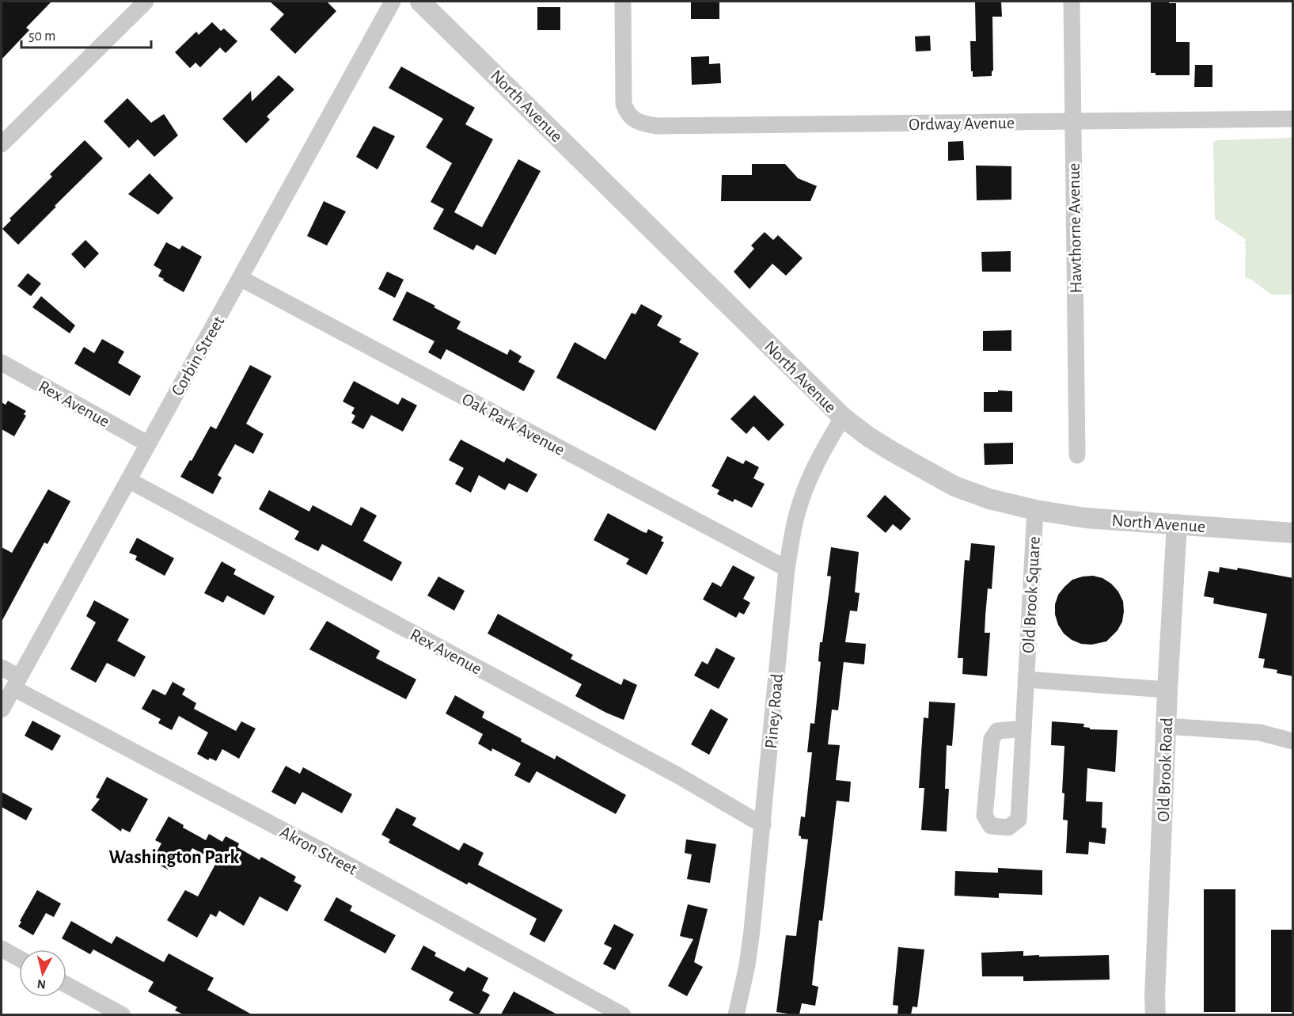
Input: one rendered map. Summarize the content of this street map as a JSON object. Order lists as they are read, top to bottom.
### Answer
{
  "streets": {
    "street": [
      "North Avenue",
      "Ordway Avenue",
      "Hawthorne Avenue",
      "Corbin Street",
      "Rex Avenue",
      "Oak Park Avenue",
      "Old Brook Square",
      "Piney Road",
      "Old Brook Road",
      "Akron Street"
    ]
  },
  "crossings": [
    ["North Avenue", "Old Brook Square"],
    ["North Avenue", "Piney Road"],
    ["North Avenue", "Old Brook Road"],
    ["Ordway Avenue", "Hawthorne Avenue"],
    ["Corbin Street", "Rex Avenue"],
    ["Corbin Street", "Oak Park Avenue"],
    ["Corbin Street", "Akron Street"],
    ["Rex Avenue", "Piney Road"],
    ["Oak Park Avenue", "Piney Road"],
    ["Old Brook Square", "Old Brook Road"]
  ],
  "districts": ["Washington Park"],
  "scale_bar": "50 m",
  "north": "bottom"
}
